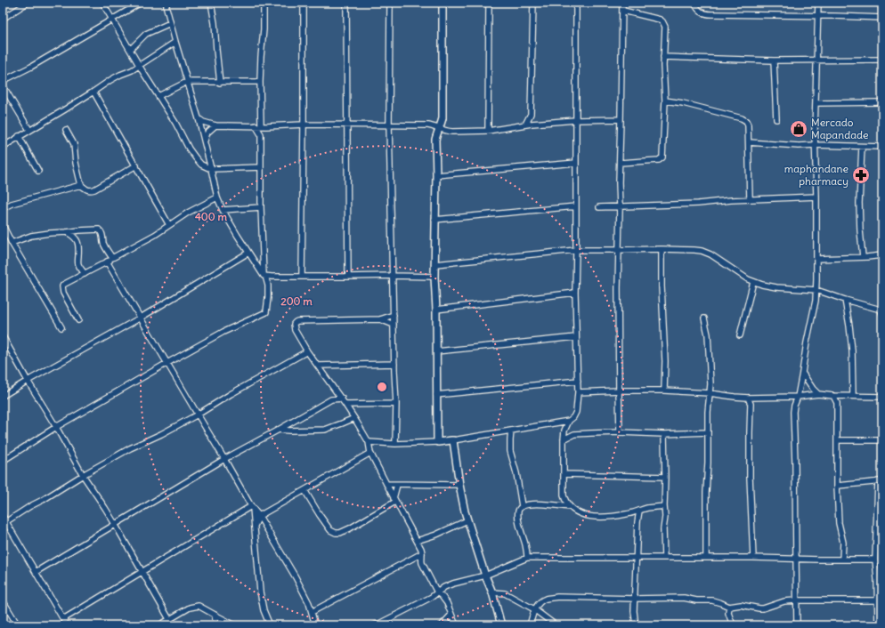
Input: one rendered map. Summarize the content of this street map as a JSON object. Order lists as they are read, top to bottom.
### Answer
{
  "places": {
    "shop": ["Mercado Mapandade"],
    "pharmacy": ["maphandane pharmacy"]
  },
  "rings": ["400 m", "200 m"]
}
